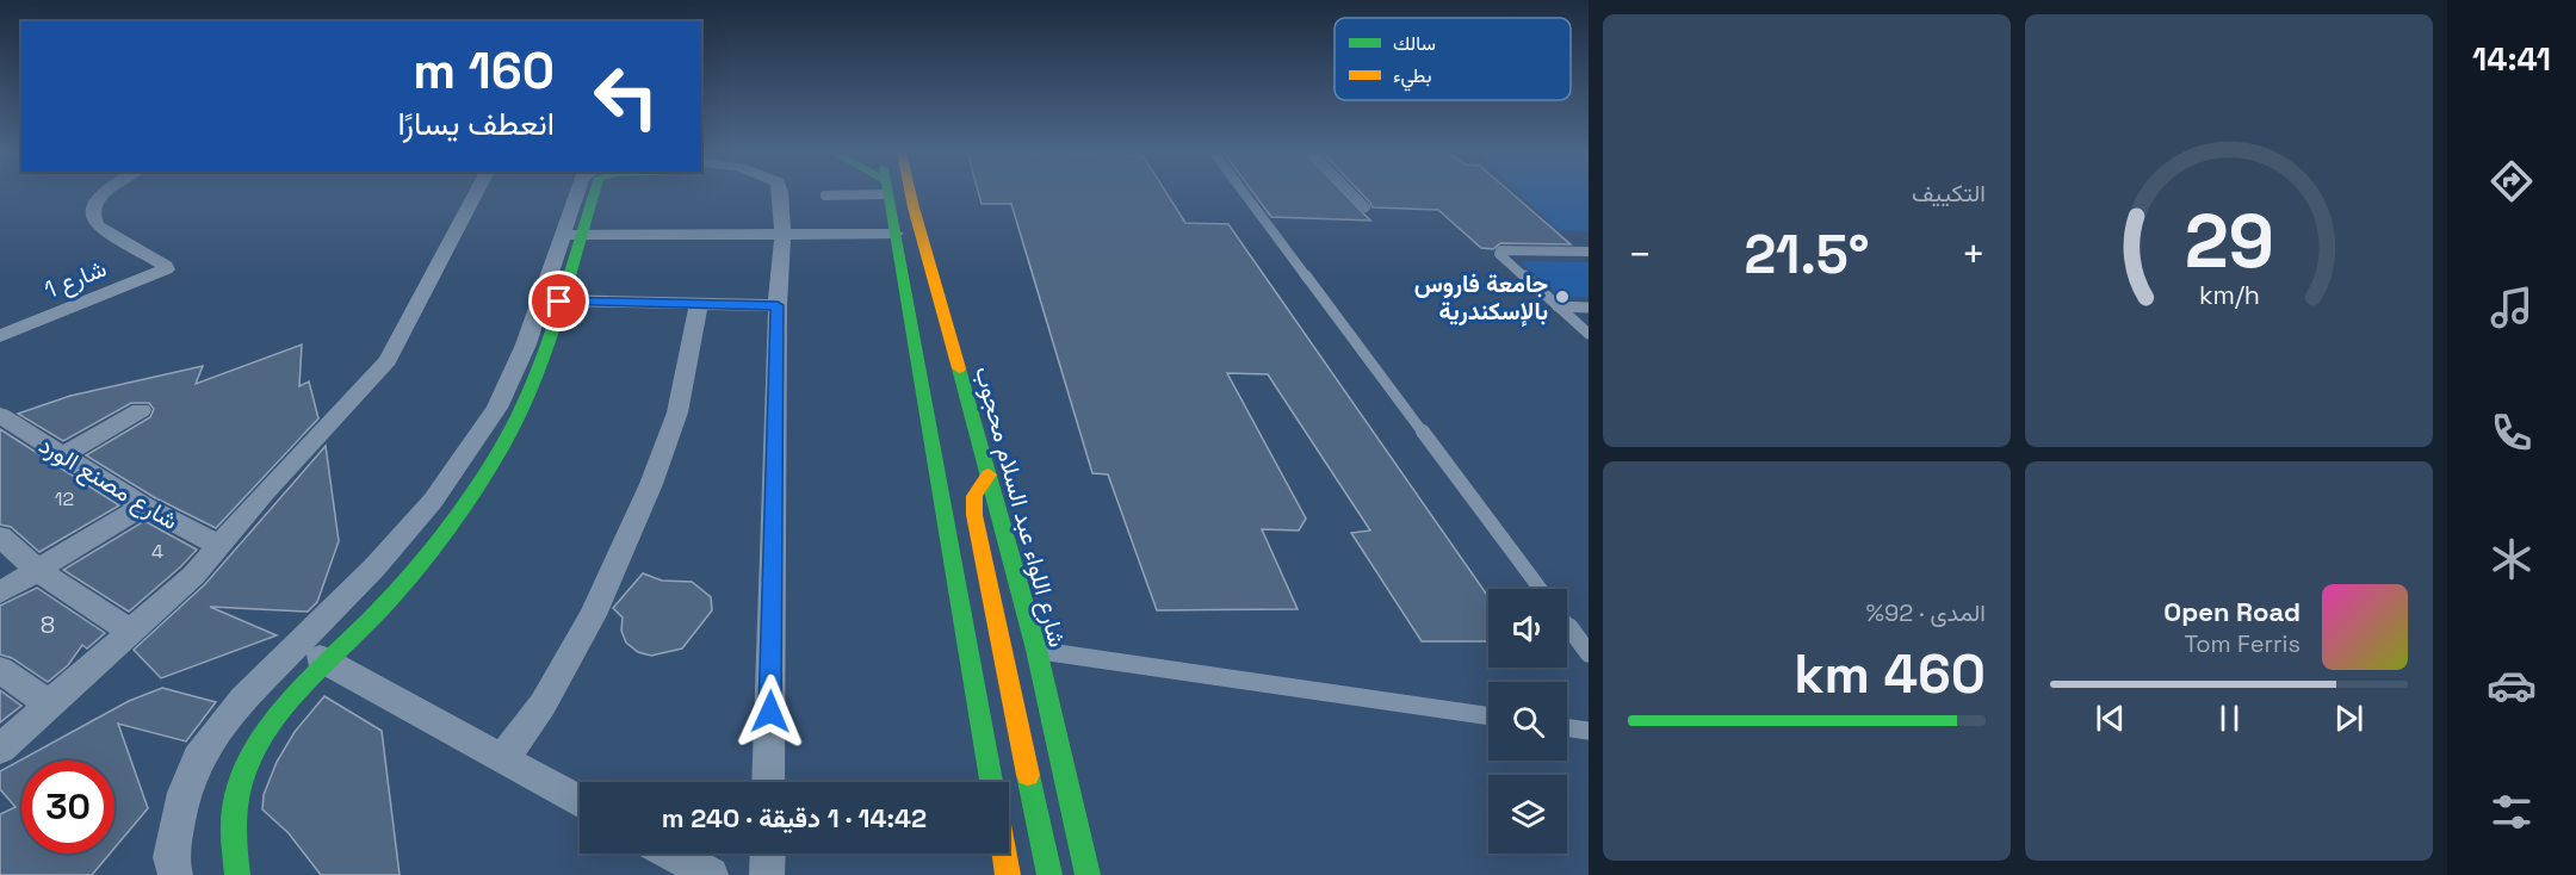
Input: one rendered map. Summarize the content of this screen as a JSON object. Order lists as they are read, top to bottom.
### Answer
{
  "streets": {
    "main road": ["شارع اللواء عبد السلام محجوب"],
    "street": ["شارع 1", "شارع مصنع الورد"]
  },
  "places": ["جامعة فاروس بالإسكندرية"],
  "house_numbers": ["12", "4", "8"],
  "legend": ["سالك", "بطيء"],
  "page": {
    "tabs": "14:41",
    "tile": [
      "التكييف",
      ["المدى · 92%", "460 km"]
    ],
    "turn": ["160 m", "انعطف يسارًا"],
    "heat": ["−", "21.5°", "+"],
    "song": ["Open Road", "Tom Ferris"],
    "limit": "30",
    "trip": "14:42 · 1 دقيقة · 240 m",
    "gauge": ["29", "km/h"]
  }
}
